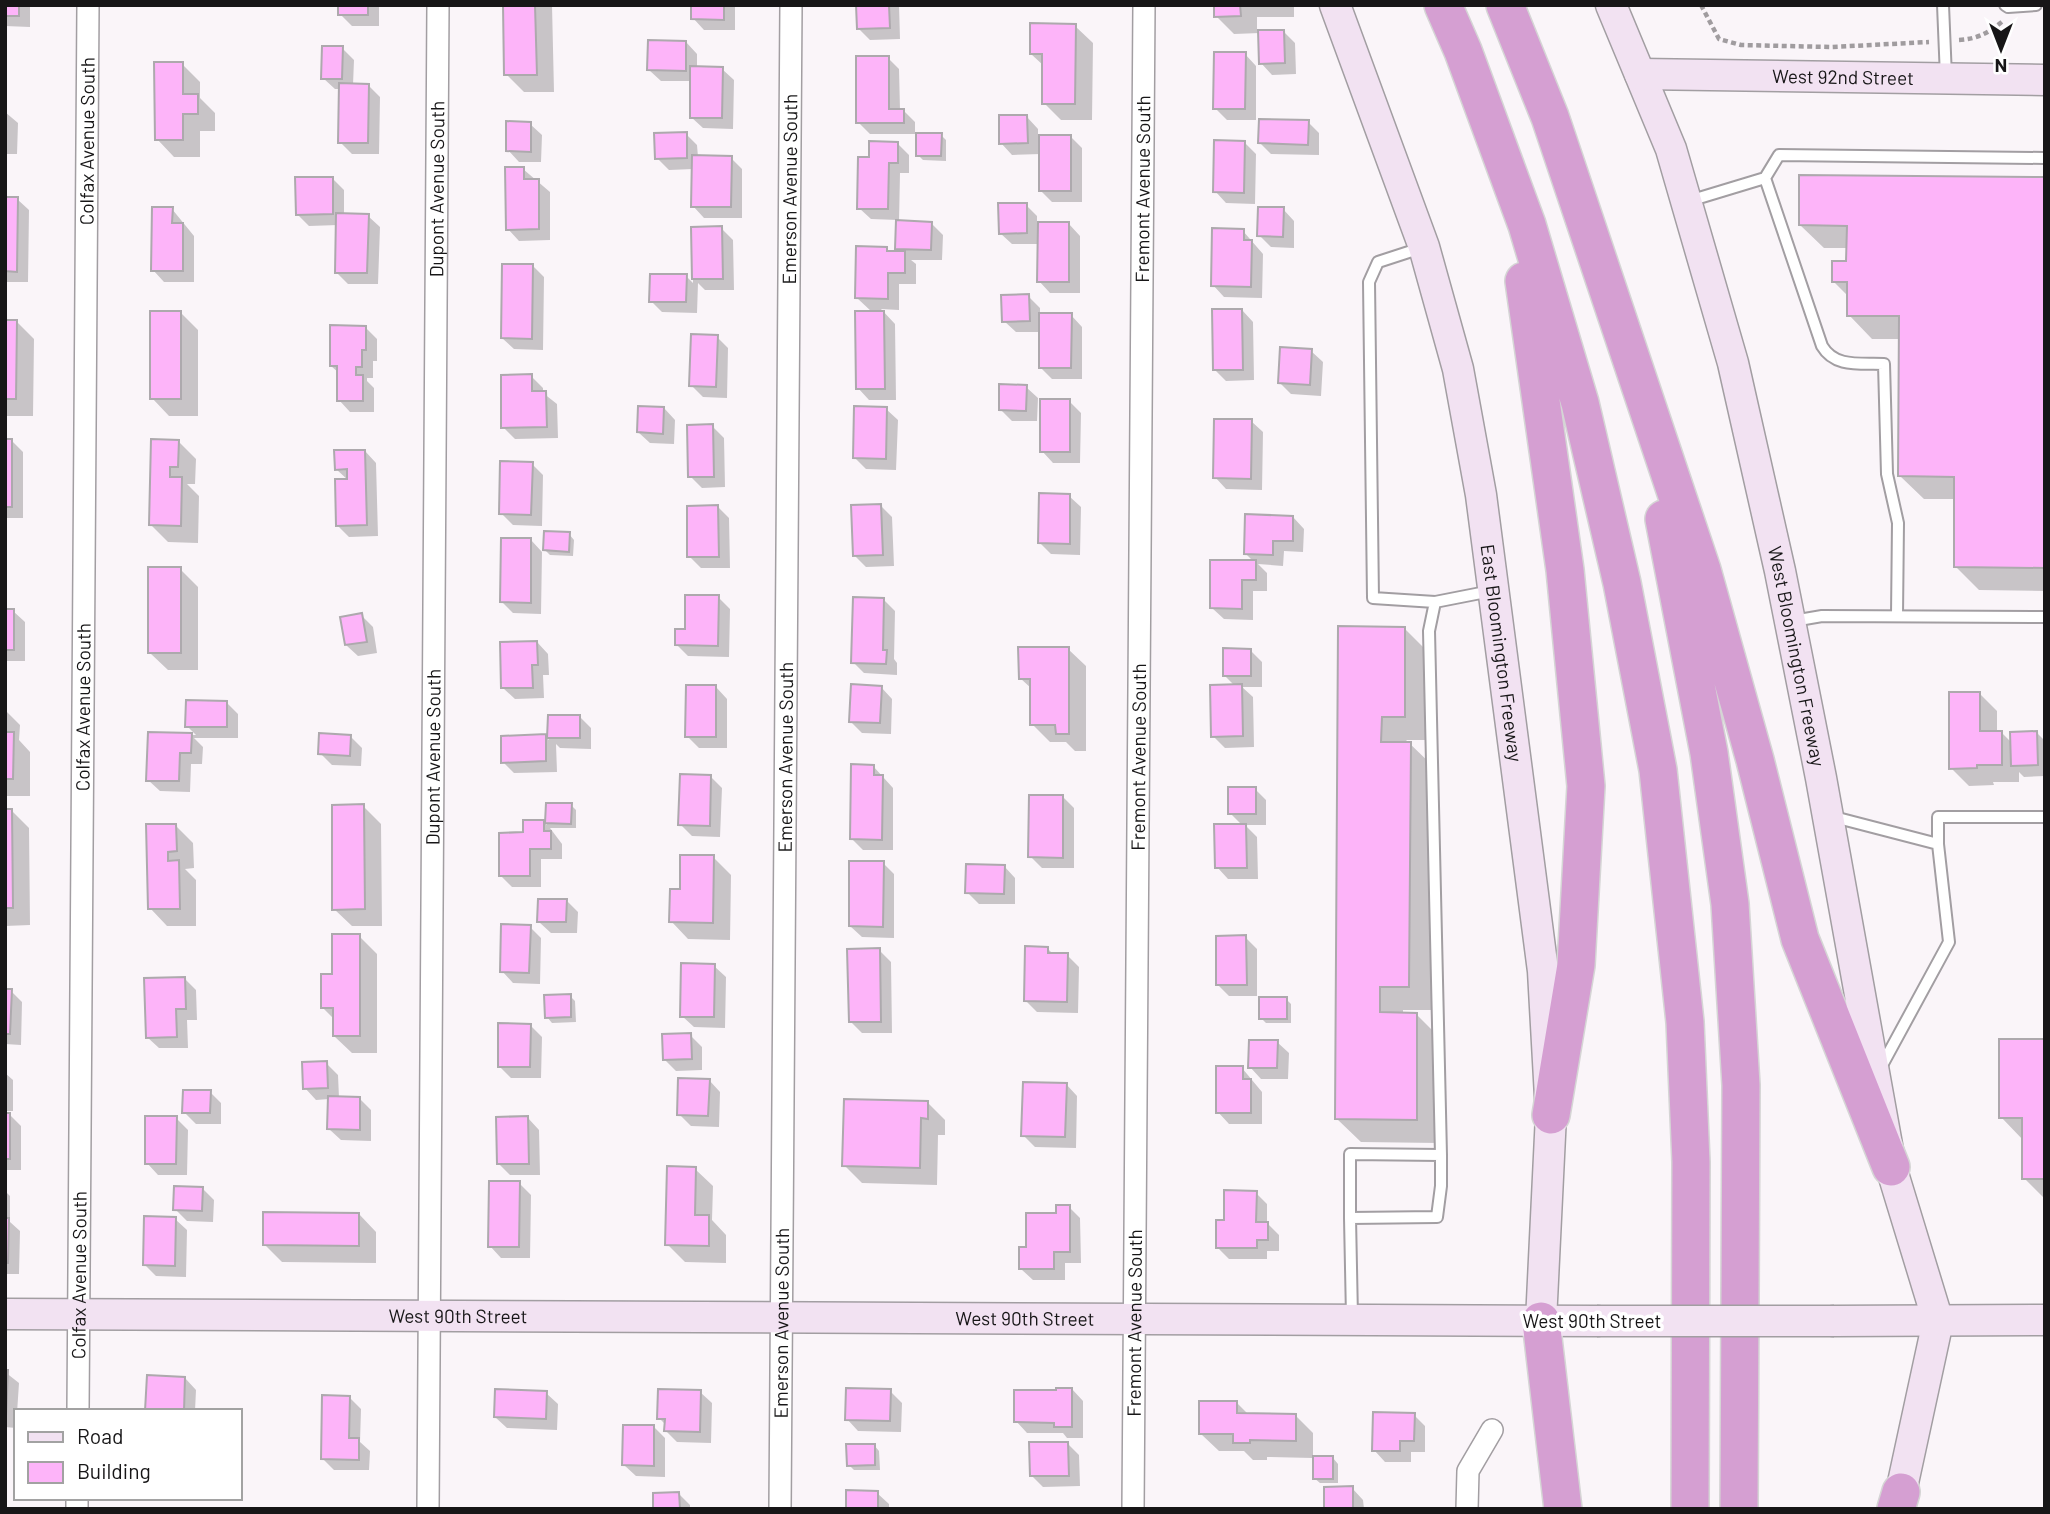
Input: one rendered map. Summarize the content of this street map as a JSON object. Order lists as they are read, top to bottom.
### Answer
{
  "streets": {
    "street": [
      "West 92nd Street",
      "Colfax Avenue South",
      "Dupont Avenue South",
      "Emerson Avenue South",
      "Fremont Avenue South",
      "East Bloomington Freeway",
      "West Bloomington Freeway",
      "West 90th Street"
    ]
  },
  "crossings": [
    ["West 92nd Street", "West Bloomington Freeway"],
    ["Colfax Avenue South", "West 90th Street"],
    ["Dupont Avenue South", "West 90th Street"],
    ["Emerson Avenue South", "West 90th Street"],
    ["Fremont Avenue South", "West 90th Street"],
    ["East Bloomington Freeway", "West 90th Street"],
    ["West Bloomington Freeway", "West 90th Street"]
  ],
  "legend": ["Road", "Building"],
  "north": "bottom"
}
